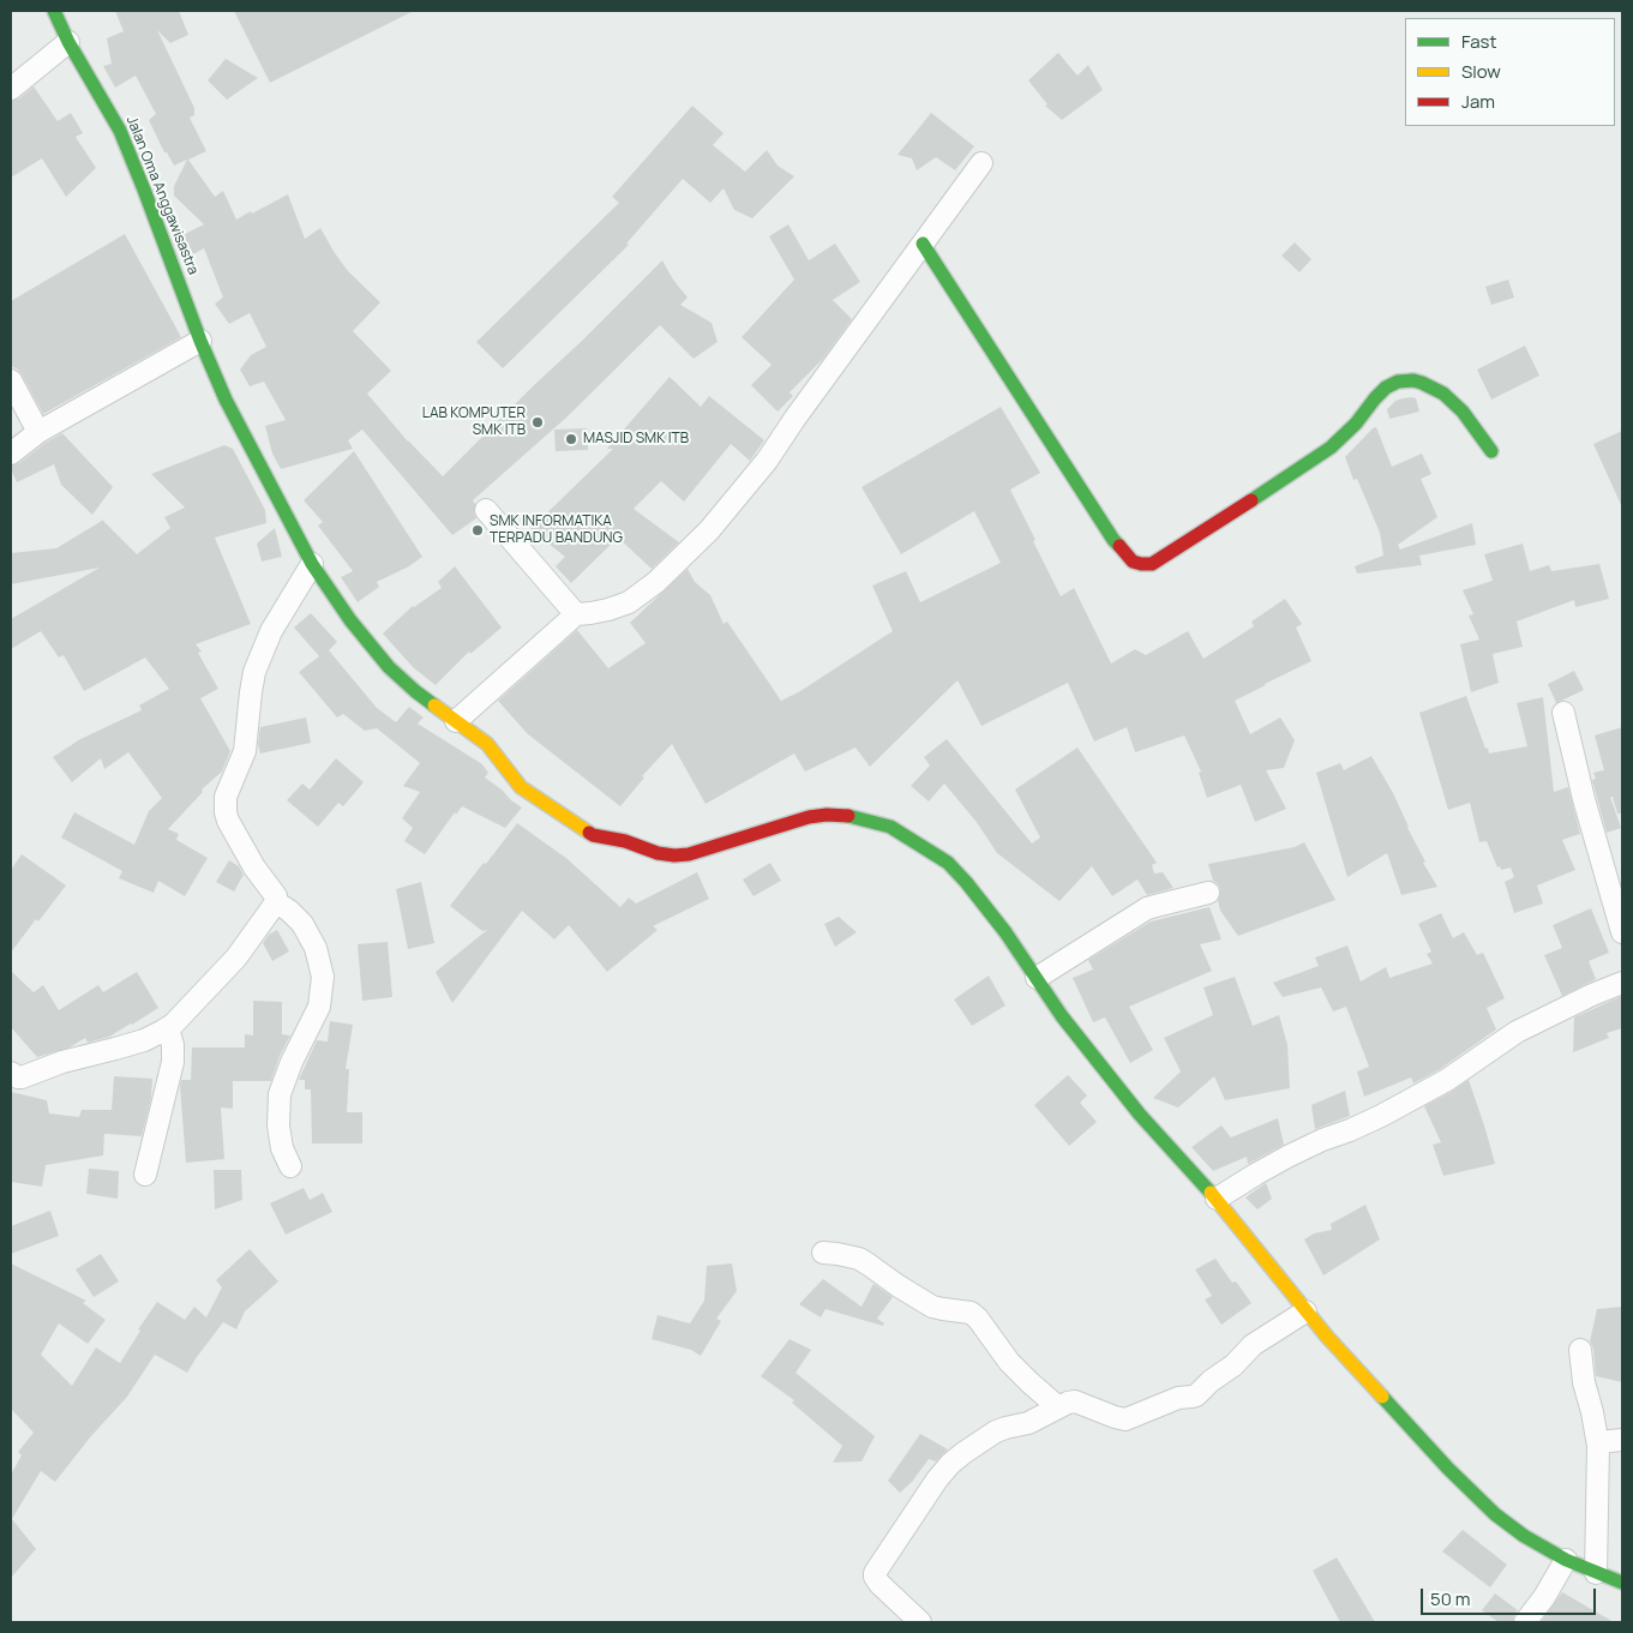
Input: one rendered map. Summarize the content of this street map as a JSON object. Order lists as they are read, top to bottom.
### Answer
{
  "streets": {
    "main road": ["Jalan Oma Anggawisastra"]
  },
  "places": ["LAB KOMPUTER SMK ITB", "MASJID SMK ITB", "SMK INFORMATIKA TERPADU BANDUNG"],
  "legend": ["Fast", "Slow", "Jam"],
  "scale_bar": "50 m"
}
